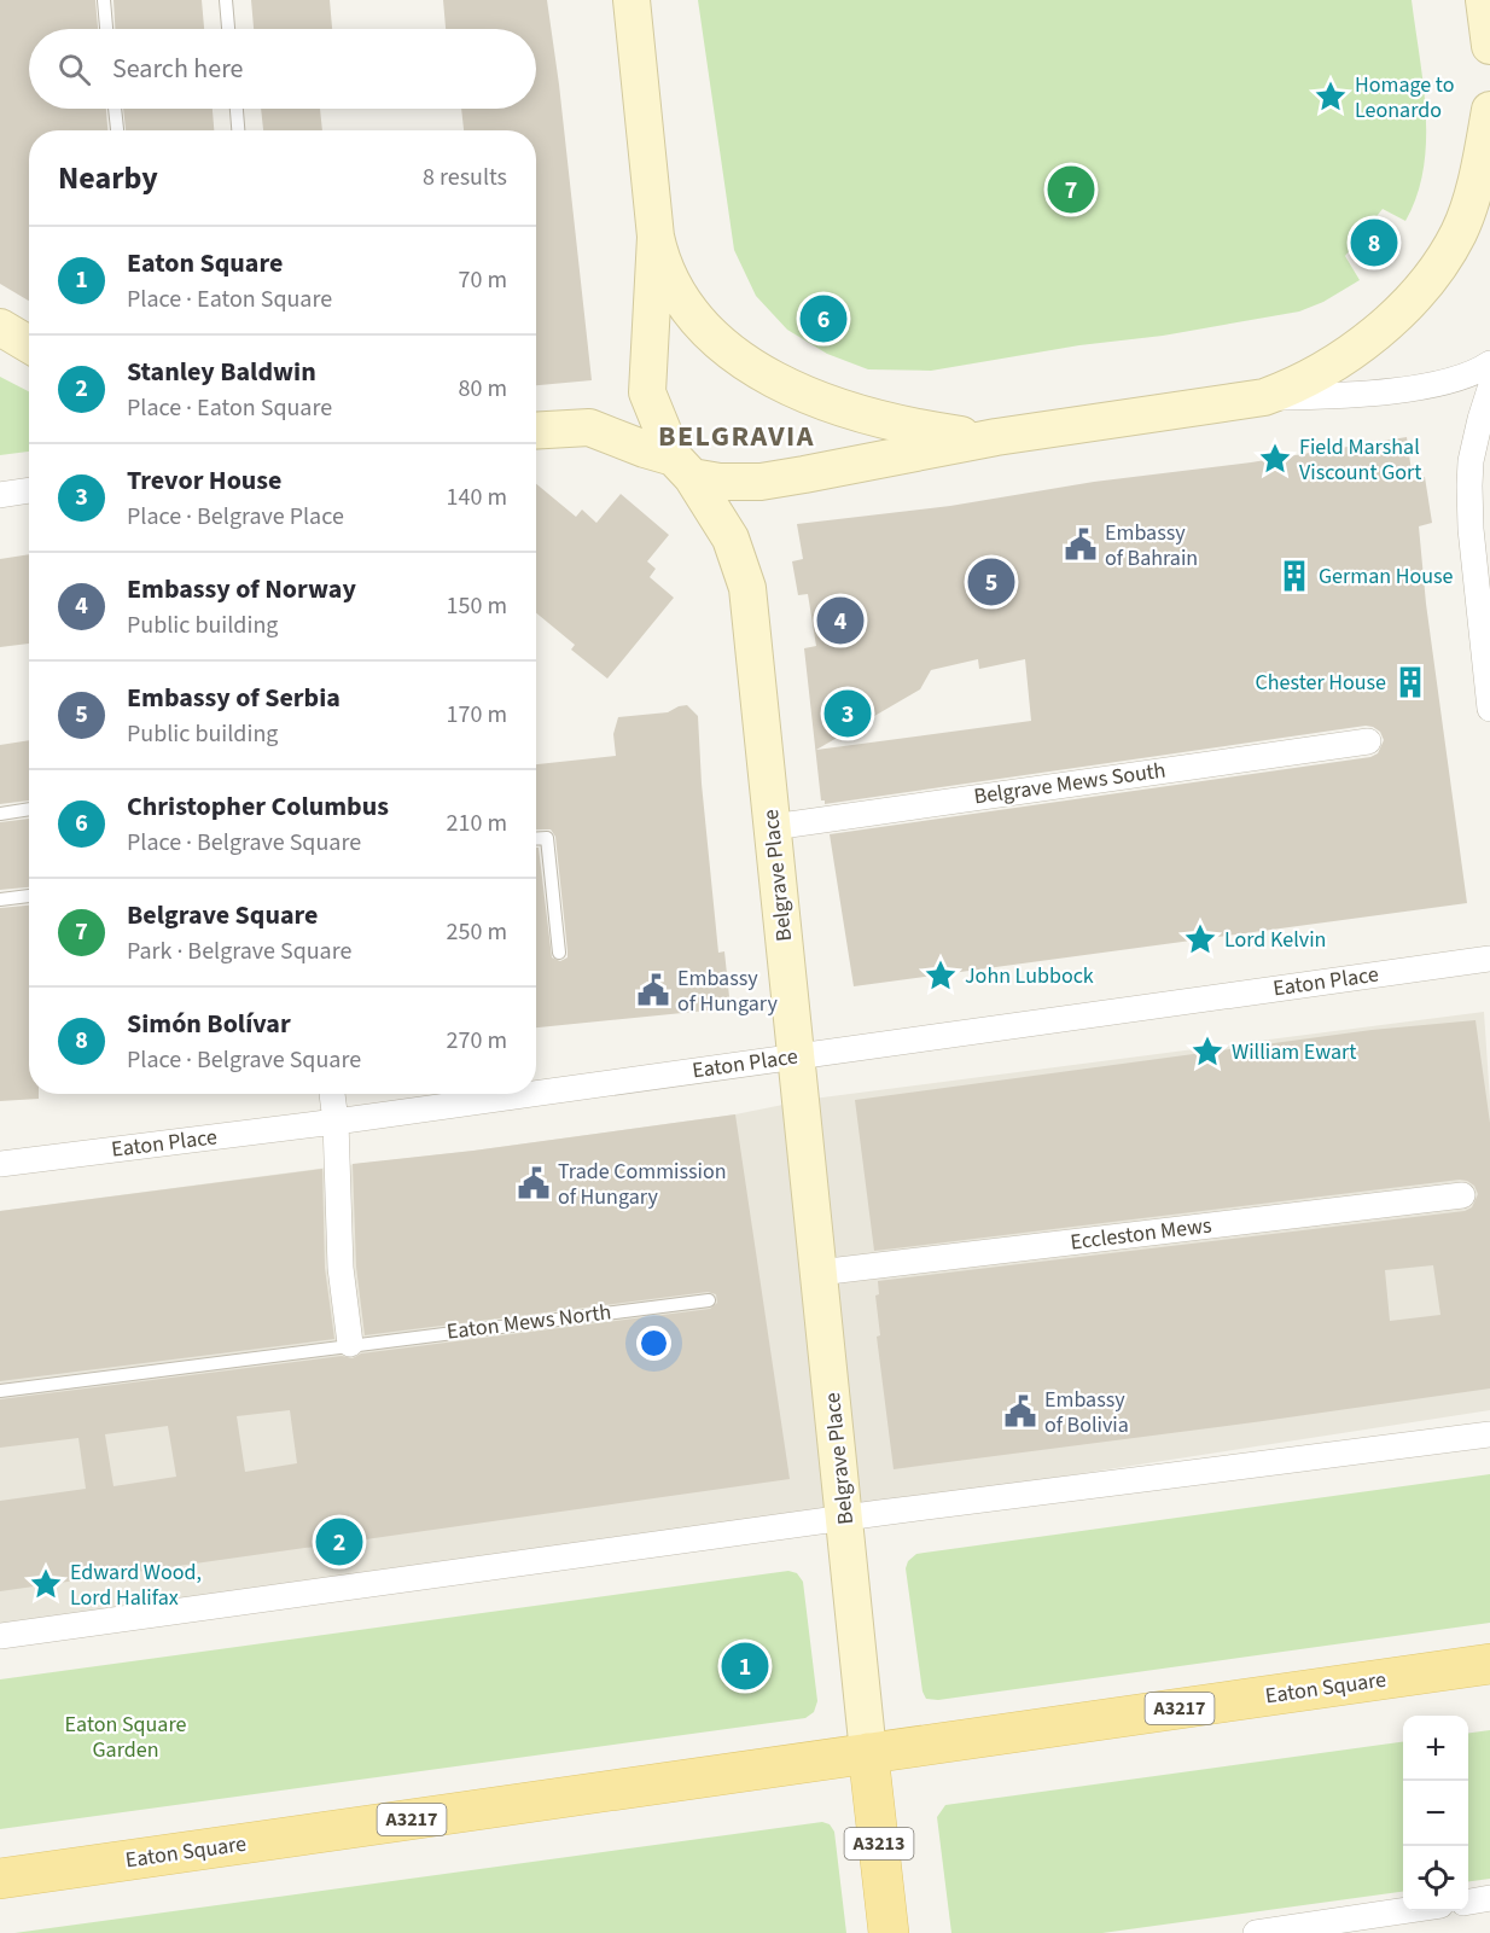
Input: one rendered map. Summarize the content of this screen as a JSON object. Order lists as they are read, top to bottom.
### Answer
{
  "streets": {
    "main road": [
      "Belgrave Place",
      "Eaton Square",
      "A3217",
      "A3213"
    ],
    "street": ["Belgrave Mews South", "Eaton Place", "Eccleston Mews"],
    "lane": ["Eaton Mews North"]
  },
  "crossings": [
    ["Belgrave Mews South", "Belgrave Place"],
    ["Belgrave Place", "Eaton Place"],
    ["Belgrave Place", "Eccleston Mews"],
    ["Belgrave Place", "Eaton Square"],
    ["Belgrave Place", "A3213"],
    ["Eaton Square", "A3213"]
  ],
  "districts": ["BELGRAVIA"],
  "parks": ["Eaton Square Garden"],
  "places": {
    "place": [
      "Homage to Leonardo",
      "Field Marshal Viscount Gort",
      "Lord Kelvin",
      "John Lubbock",
      "William Ewart",
      "Edward Wood, Lord Halifax"
    ],
    "public building": [
      "Embassy of Bahrain",
      "Embassy of Hungary",
      "Trade Commission of Hungary",
      "Embassy of Bolivia"
    ],
    "building": ["German House", "Chester House"]
  },
  "page": {
    "search": "Search here",
    "heading": ["Nearby", "8 results"],
    "pins": [
      "7",
      "8",
      "6",
      "5",
      "4",
      "3",
      "2",
      "1"
    ],
    "list": [
      {
        "mark": "1",
        "name": "Eaton Square",
        "note": "Place · Eaton Square",
        "value": "70 m"
      },
      {
        "mark": "2",
        "name": "Stanley Baldwin",
        "note": "Place · Eaton Square",
        "value": "80 m"
      },
      {
        "mark": "3",
        "name": "Trevor House",
        "note": "Place · Belgrave Place",
        "value": "140 m"
      },
      {
        "mark": "4",
        "name": "Embassy of Norway",
        "note": "Public building",
        "value": "150 m"
      },
      {
        "mark": "5",
        "name": "Embassy of Serbia",
        "note": "Public building",
        "value": "170 m"
      },
      {
        "mark": "6",
        "name": "Christopher Columbus",
        "note": "Place · Belgrave Square",
        "value": "210 m"
      },
      {
        "mark": "7",
        "name": "Belgrave Square",
        "note": "Park · Belgrave Square",
        "value": "250 m"
      },
      {
        "mark": "8",
        "name": "Simón Bolívar",
        "note": "Place · Belgrave Square",
        "value": "270 m"
      }
    ],
    "map_buttons": ["+", "−"]
  }
}
